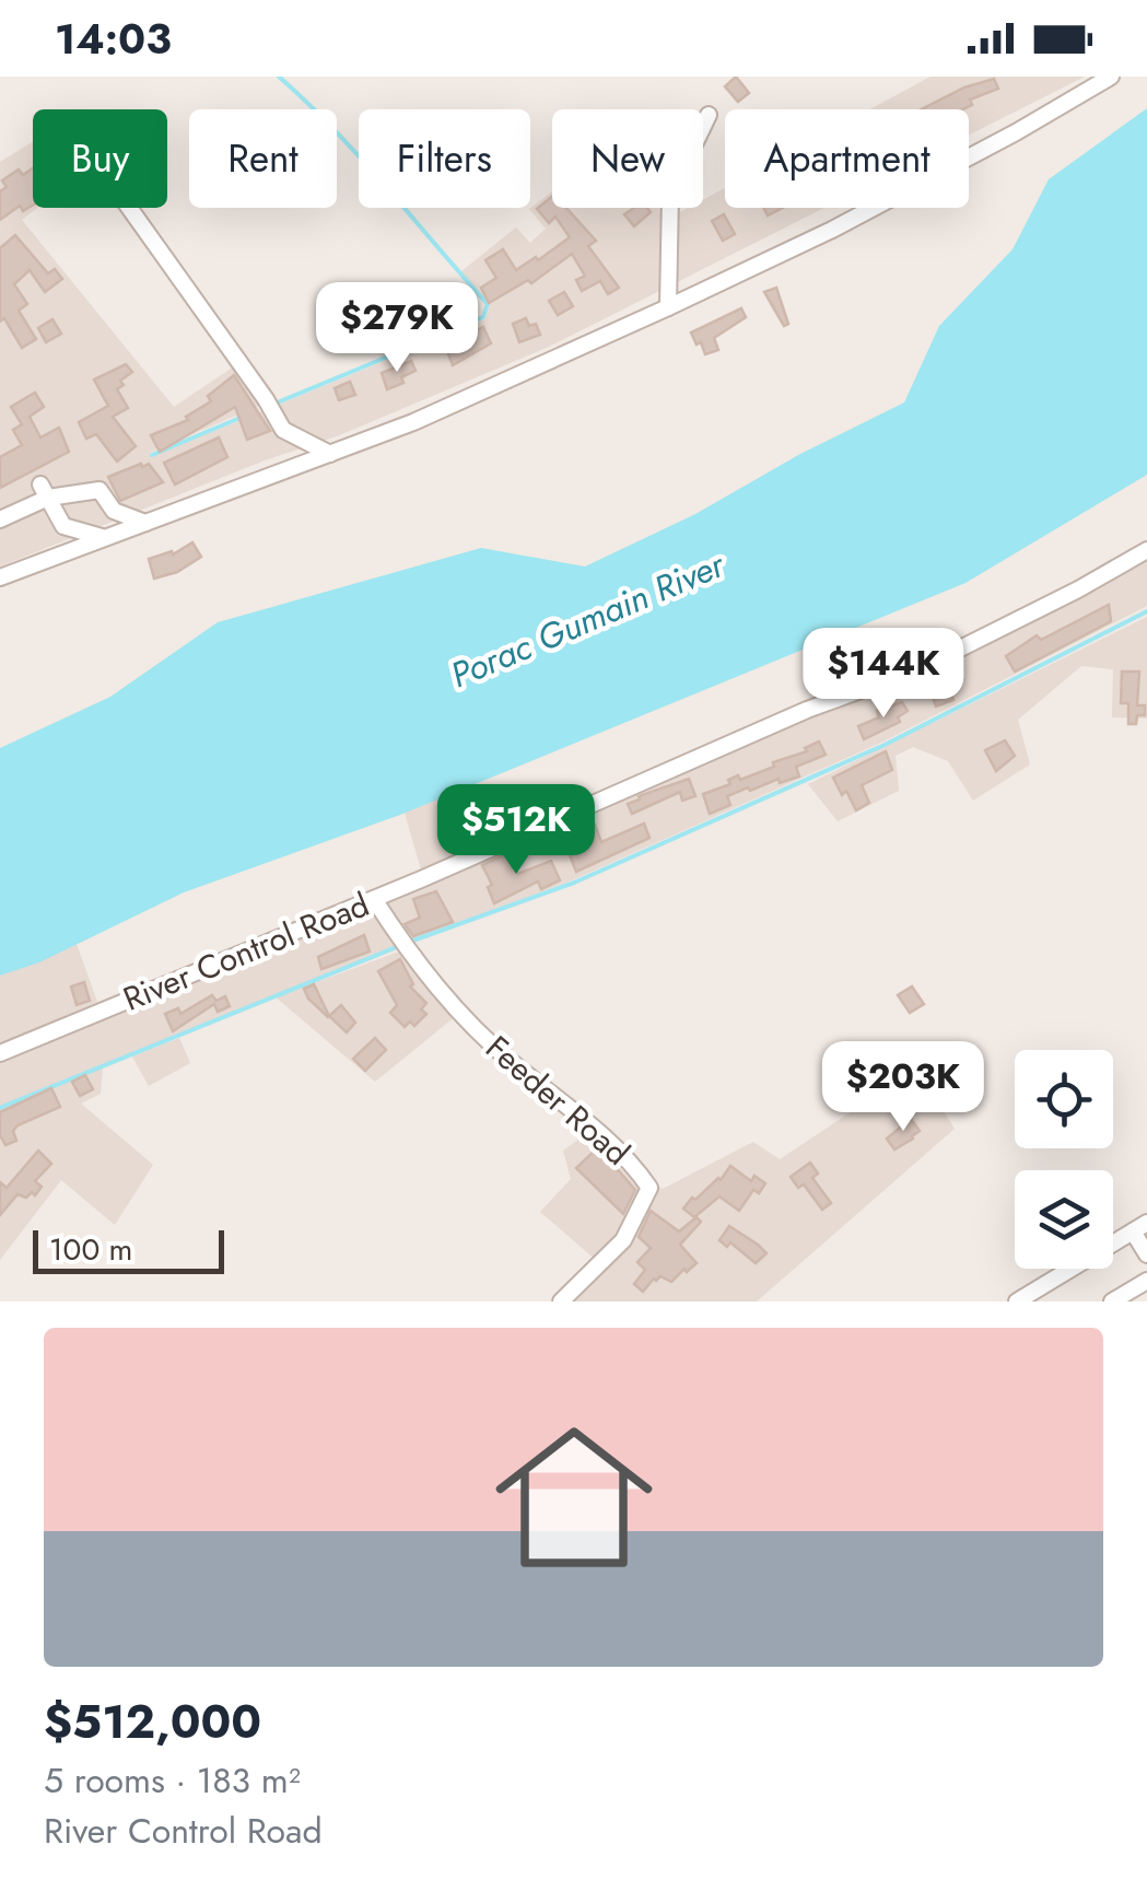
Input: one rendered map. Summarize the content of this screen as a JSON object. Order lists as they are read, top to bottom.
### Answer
{
  "streets": {
    "street": ["River Control Road", "Feeder Road"]
  },
  "crossings": [
    ["River Control Road", "Feeder Road"]
  ],
  "water": ["Porac Gumain River"],
  "scale_bar": "100 m",
  "page": {
    "status": "14:03",
    "chip": [
      "Buy",
      "Rent",
      "Filters",
      "New",
      "Apartment"
    ],
    "price": [
      "$279K",
      "$144K",
      "$512K",
      "$203K"
    ],
    "scale": "100 m",
    "list": [
      {
        "name": "$512,000",
        "note": "5 rooms · 183 m² · River Control Road"
      }
    ]
  }
}
